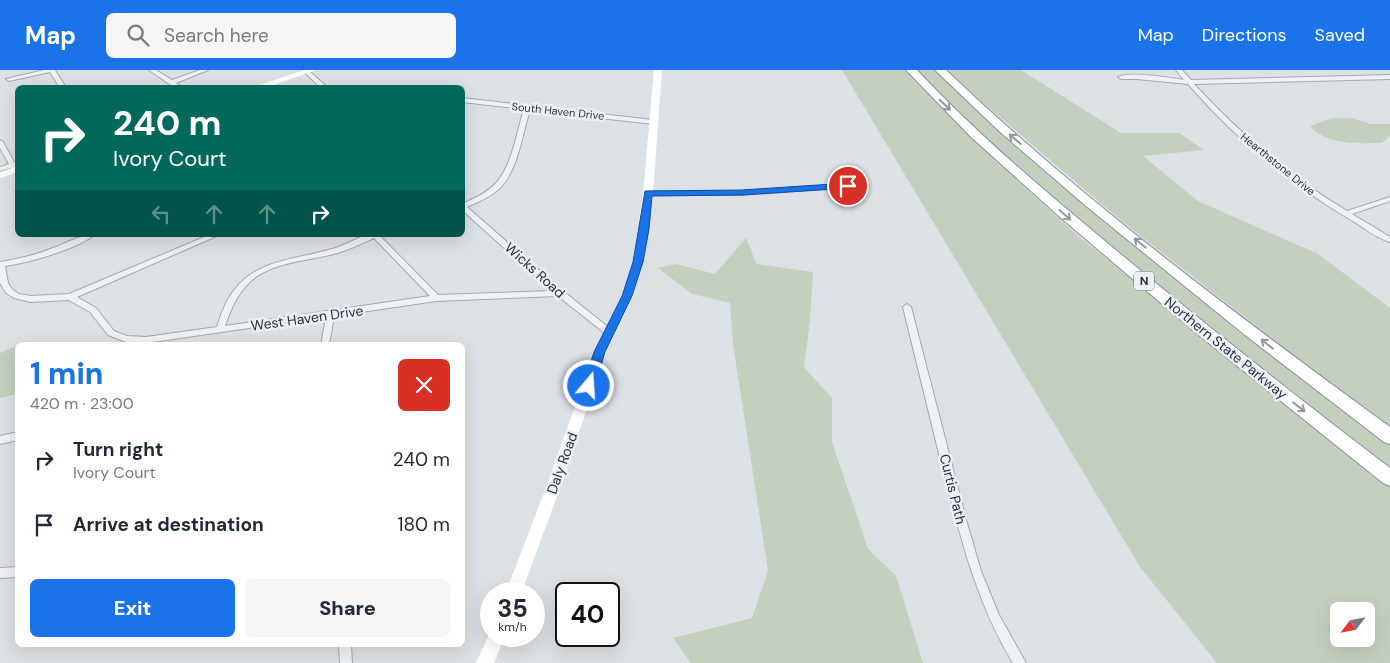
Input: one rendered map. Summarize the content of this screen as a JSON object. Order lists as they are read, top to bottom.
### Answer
{
  "streets": {
    "highway": ["N", "Northern State Parkway"],
    "street": [
      "South Haven Drive",
      "Hearthstone Drive",
      "Wicks Road",
      "West Haven Drive",
      "Daly Road",
      "Curtis Path"
    ]
  },
  "crossings": [
    ["South Haven Drive", "Daly Road"],
    ["Wicks Road", "West Haven Drive"],
    ["Wicks Road", "Daly Road"]
  ],
  "north": "bottom left",
  "page": {
    "header": "Map",
    "search": "Search here",
    "nav": ["Map", "Directions", "Saved"],
    "turn": ["240 m", "Ivory Court"],
    "heading": ["1 min", "420 m · 23:00"],
    "list": [
      {
        "name": "Turn right",
        "note": "Ivory Court",
        "value": "240 m"
      },
      {
        "name": "Arrive at destination",
        "value": "180 m"
      }
    ],
    "buttons": ["Exit", "Share"],
    "speed": "35 km/h",
    "limit": "40"
  }
}
